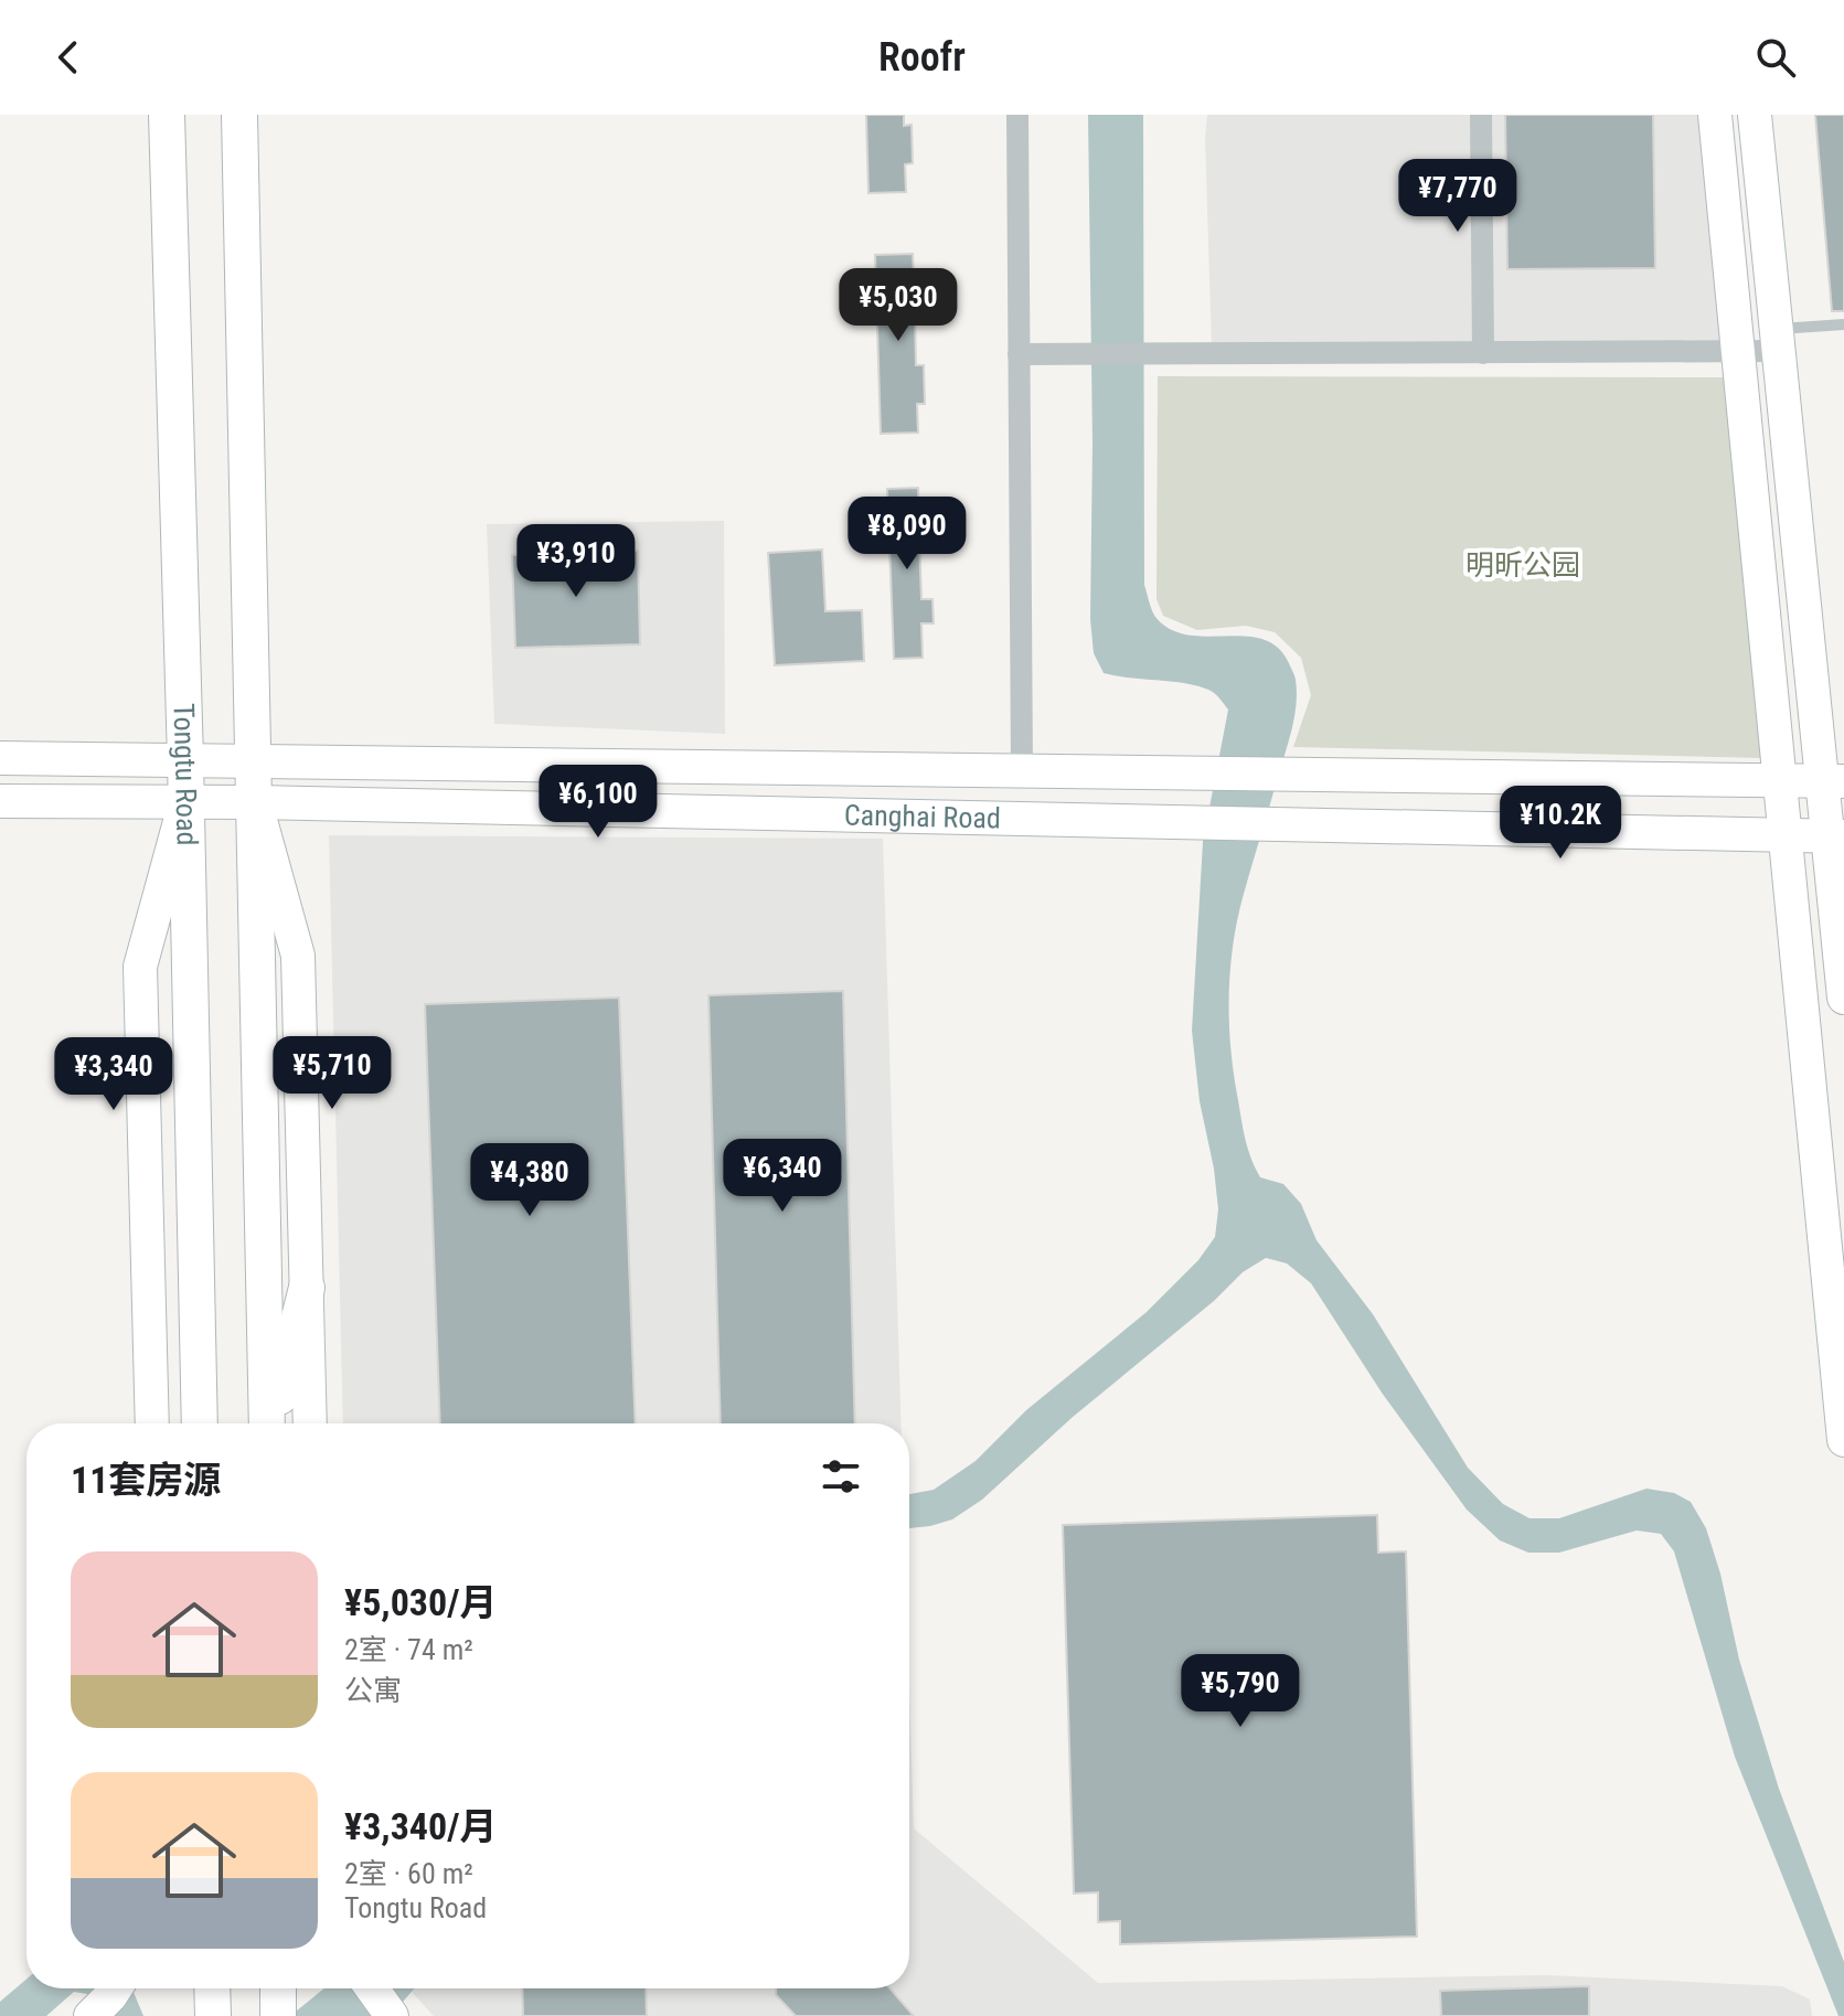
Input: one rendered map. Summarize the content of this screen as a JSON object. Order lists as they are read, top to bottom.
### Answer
{
  "streets": {
    "main road": ["Tongtu Road", "Canghai Road"]
  },
  "crossings": [
    ["Tongtu Road", "Canghai Road"]
  ],
  "parks": ["明昕公园"],
  "page": {
    "header": "Roofr",
    "price": [
      "¥7,770",
      "¥5,030",
      "¥8,090",
      "¥3,910",
      "¥6,100",
      "¥10.2K",
      "¥5,710",
      "¥3,340",
      "¥6,340",
      "¥4,380",
      "¥5,790"
    ],
    "heading": "11套房源",
    "list": [
      {
        "name": "¥5,030/月",
        "note": "2室 · 74 m² · 公寓"
      },
      {
        "name": "¥3,340/月",
        "note": "2室 · 60 m² · Tongtu Road"
      }
    ]
  }
}
